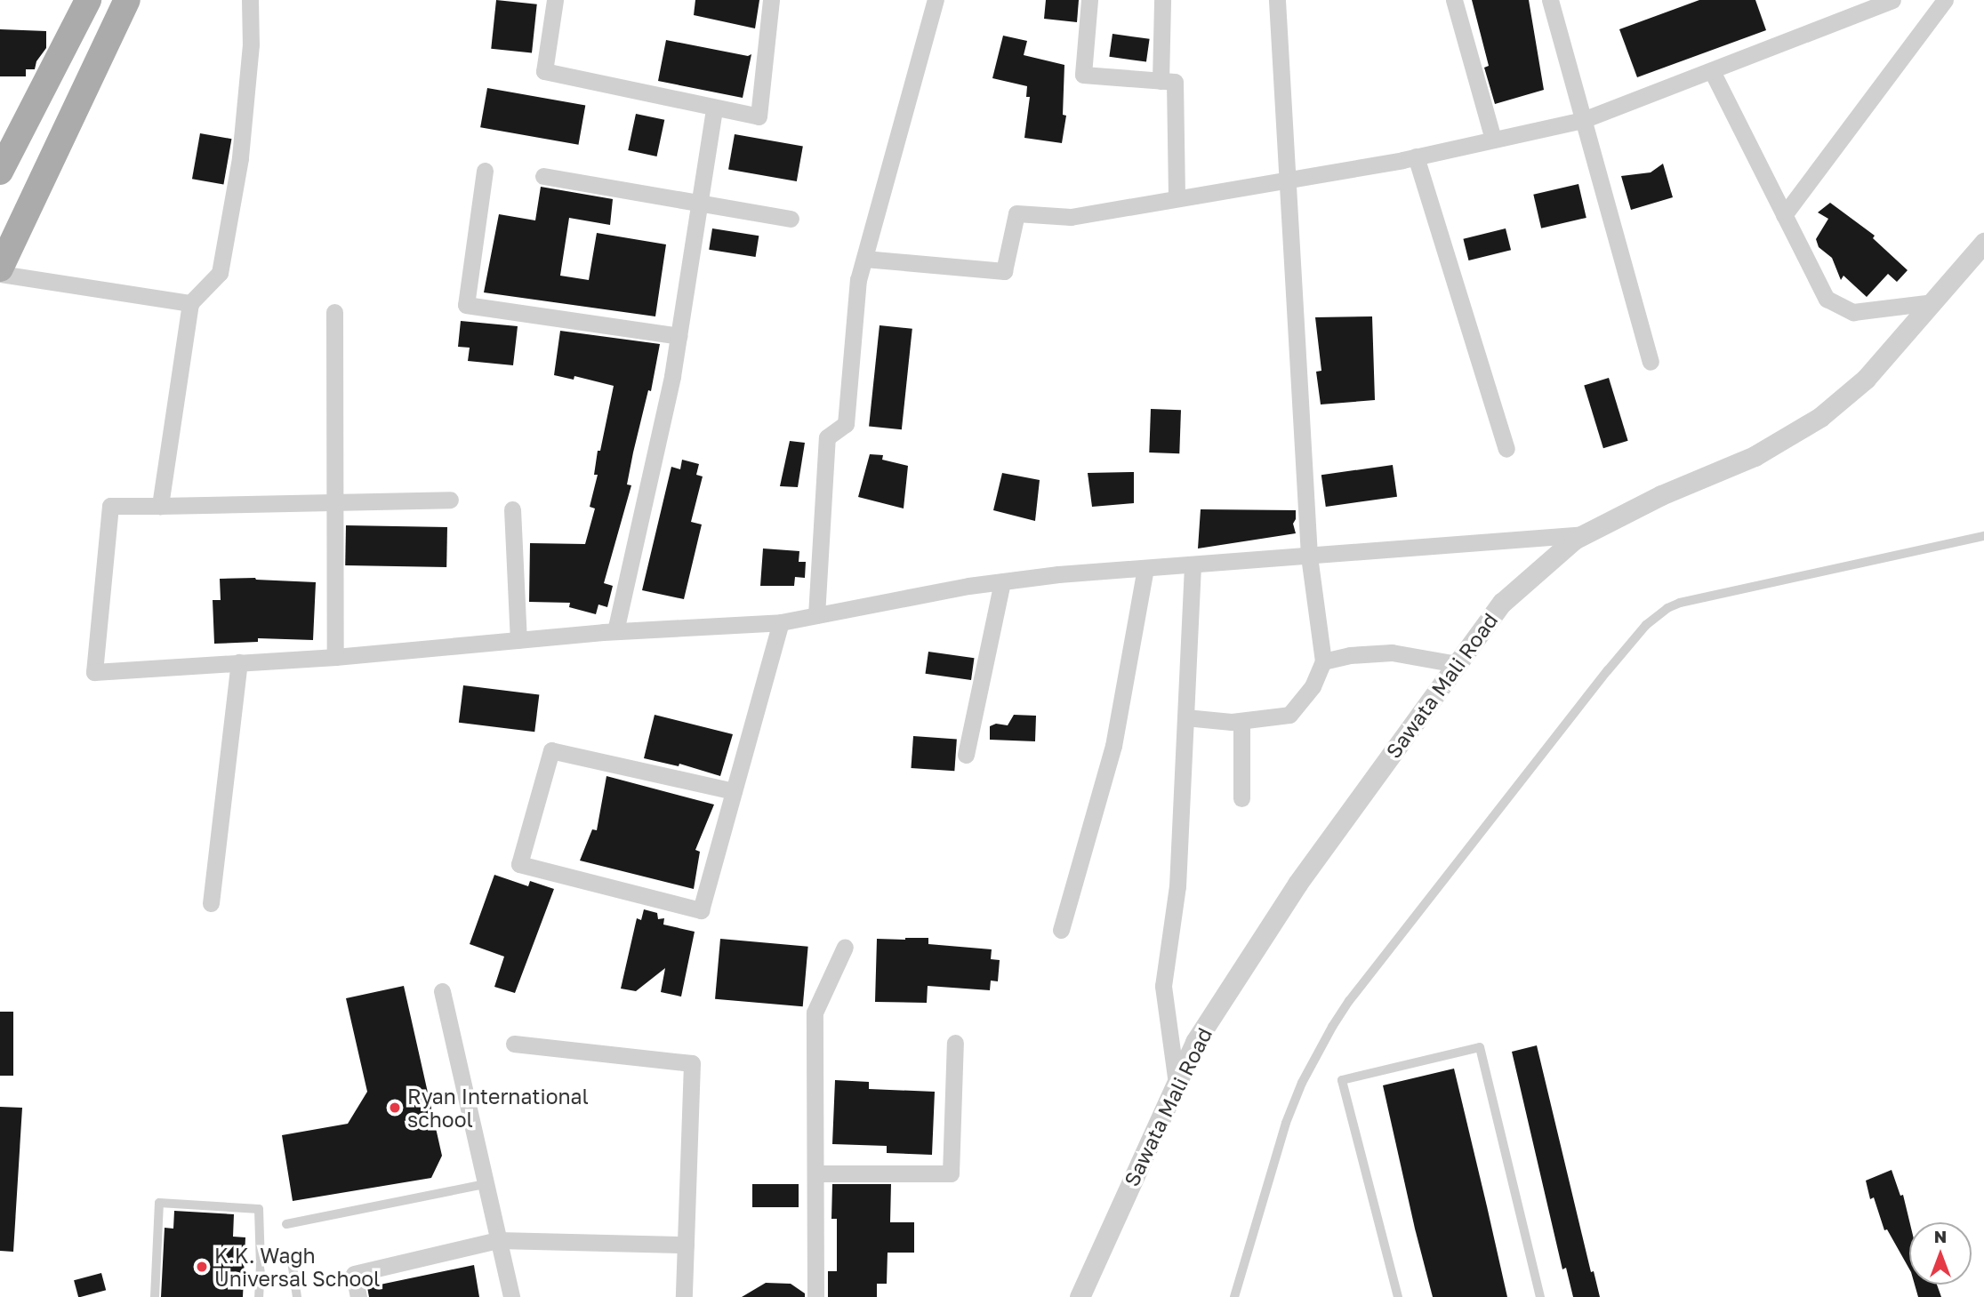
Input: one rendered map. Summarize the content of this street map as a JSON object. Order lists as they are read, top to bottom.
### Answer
{
  "streets": {
    "street": ["Sawata Mali Road"]
  },
  "places": ["Ryan International school", "K.K. Wagh Universal School"],
  "north": "top"
}
